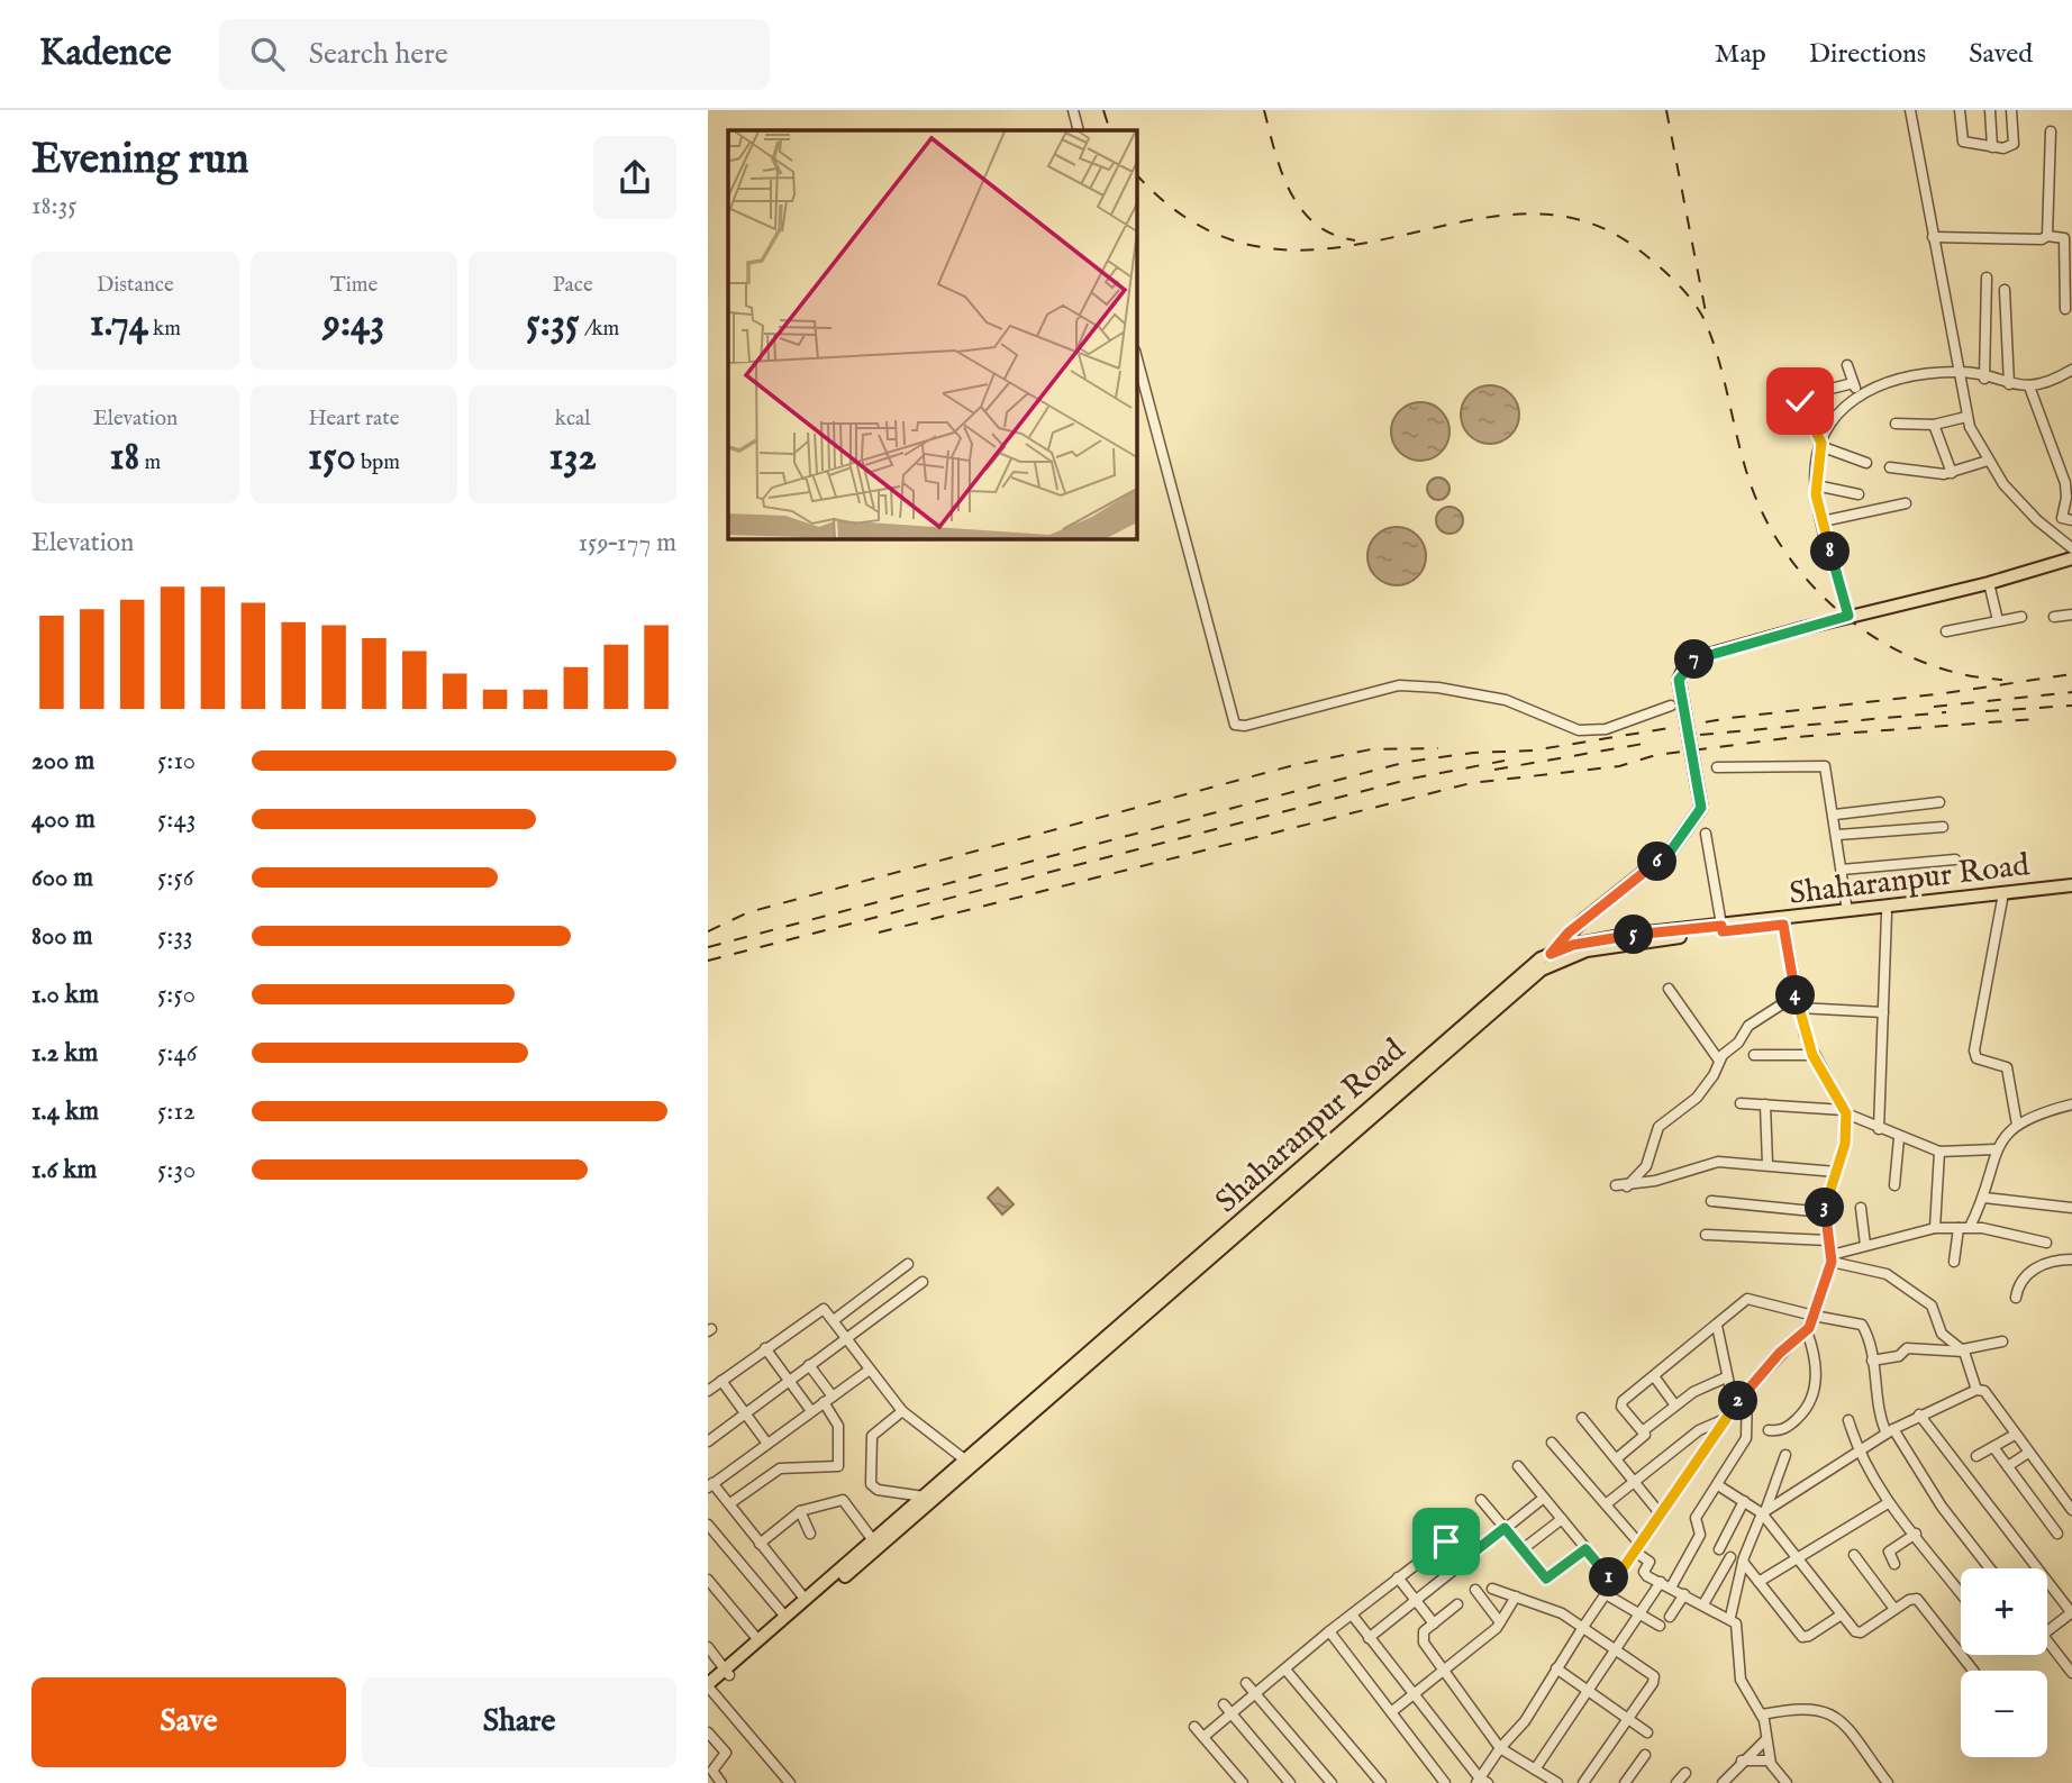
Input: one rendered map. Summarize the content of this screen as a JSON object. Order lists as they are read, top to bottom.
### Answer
{
  "streets": {
    "main road": ["Shaharanpur Road"]
  },
  "page": {
    "header": "Kadence",
    "search": "Search here",
    "nav": ["Map", "Directions", "Saved"],
    "heading": ["Evening run", "18:35"],
    "stats": [
      ["Distance", "1.74 km"],
      ["Time", "9:43"],
      ["Pace", "5:35 /km"],
      ["Elevation", "18 m"],
      ["Heart rate", "150 bpm"],
      ["kcal", "132"]
    ],
    "chart": ["Elevation", "159–177 m"],
    "pins": [
      "8",
      "7",
      "6",
      "5",
      "4",
      "3",
      "2",
      "1"
    ],
    "list": [
      {
        "name": "200 m",
        "note": "5:10"
      },
      {
        "name": "400 m",
        "note": "5:43"
      },
      {
        "name": "600 m",
        "note": "5:56"
      },
      {
        "name": "800 m",
        "note": "5:33"
      },
      {
        "name": "1.0 km",
        "note": "5:50"
      },
      {
        "name": "1.2 km",
        "note": "5:46"
      },
      {
        "name": "1.4 km",
        "note": "5:12"
      },
      {
        "name": "1.6 km",
        "note": "5:30"
      }
    ],
    "map_buttons": ["+", "−"],
    "buttons": ["Save", "Share"]
  }
}
